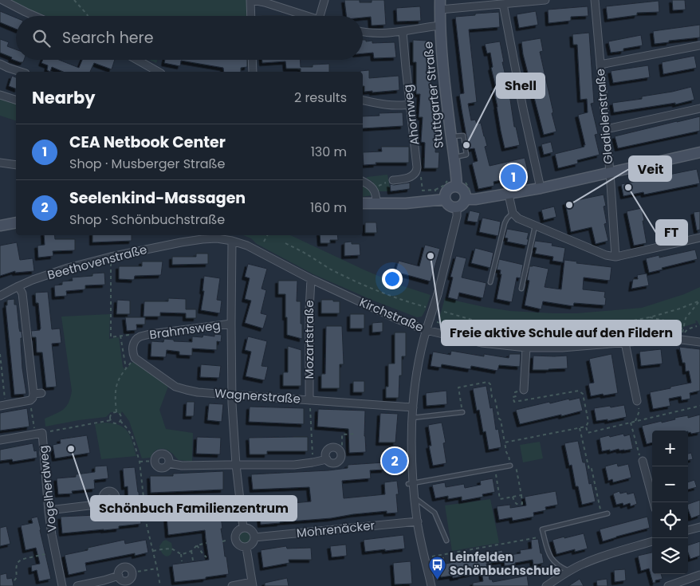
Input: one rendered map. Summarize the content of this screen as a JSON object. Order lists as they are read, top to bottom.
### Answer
{
  "streets": {
    "main road": ["Stuttgarter Straße"],
    "street": [
      "Ahornweg",
      "Gladiolenstraße",
      "Beethovenstraße",
      "Kirchstraße",
      "Brahmsweg",
      "Mozartstraße",
      "Wagnerstraße",
      "Vogelherdweg",
      "Mohrenäcker"
    ]
  },
  "crossings": [
    ["Beethovenstraße", "Kirchstraße"],
    ["Kirchstraße", "Mozartstraße"],
    ["Mozartstraße", "Wagnerstraße"]
  ],
  "places": {
    "other": [
      "Shell",
      "FT",
      "Veit",
      "Freie aktive Schule auf den Fildern",
      "Schönbuch Familienzentrum"
    ],
    "bus stop": ["Leinfelden Schönbuchschule"]
  },
  "page": {
    "search": "Search here",
    "heading": ["Nearby", "2 results"],
    "list": [
      {
        "mark": "1",
        "name": "CEA Netbook Center",
        "note": "Shop · Musberger Straße",
        "value": "130 m"
      },
      {
        "mark": "2",
        "name": "Seelenkind-Massagen",
        "note": "Shop · Schönbuchstraße",
        "value": "160 m"
      }
    ],
    "pins": ["1", "2"],
    "map_buttons": ["+", "−"]
  }
}
